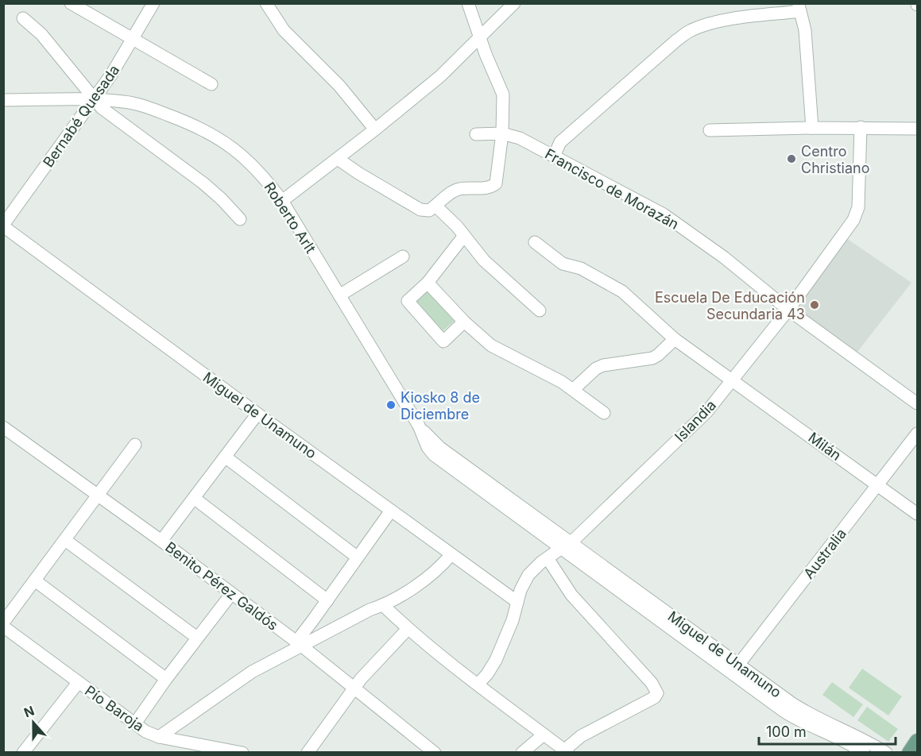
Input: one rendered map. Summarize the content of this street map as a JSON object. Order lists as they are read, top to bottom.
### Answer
{
  "streets": {
    "street": [
      "Bernabé Quesada",
      "Francisco de Morazán",
      "Roberto Arlt",
      "Miguel de Unamuno",
      "Islandia",
      "Milán",
      "Australia",
      "Benito Pérez Galdós",
      "Pío Baroja"
    ]
  },
  "crossings": [
    ["Bernabé Quesada", "Roberto Arlt"],
    ["Bernabé Quesada", "Miguel de Unamuno"],
    ["Francisco de Morazán", "Islandia"],
    ["Roberto Arlt", "Miguel de Unamuno"],
    ["Roberto Arlt", "Islandia"],
    ["Miguel de Unamuno", "Islandia"],
    ["Miguel de Unamuno", "Australia"],
    ["Islandia", "Milán"],
    ["Milán", "Australia"]
  ],
  "places": ["Centro Christiano", "Escuela De Educación Secundaria 43", "Kiosko 8 de Diciembre"],
  "scale_bar": "100 m",
  "north": "top"
}
